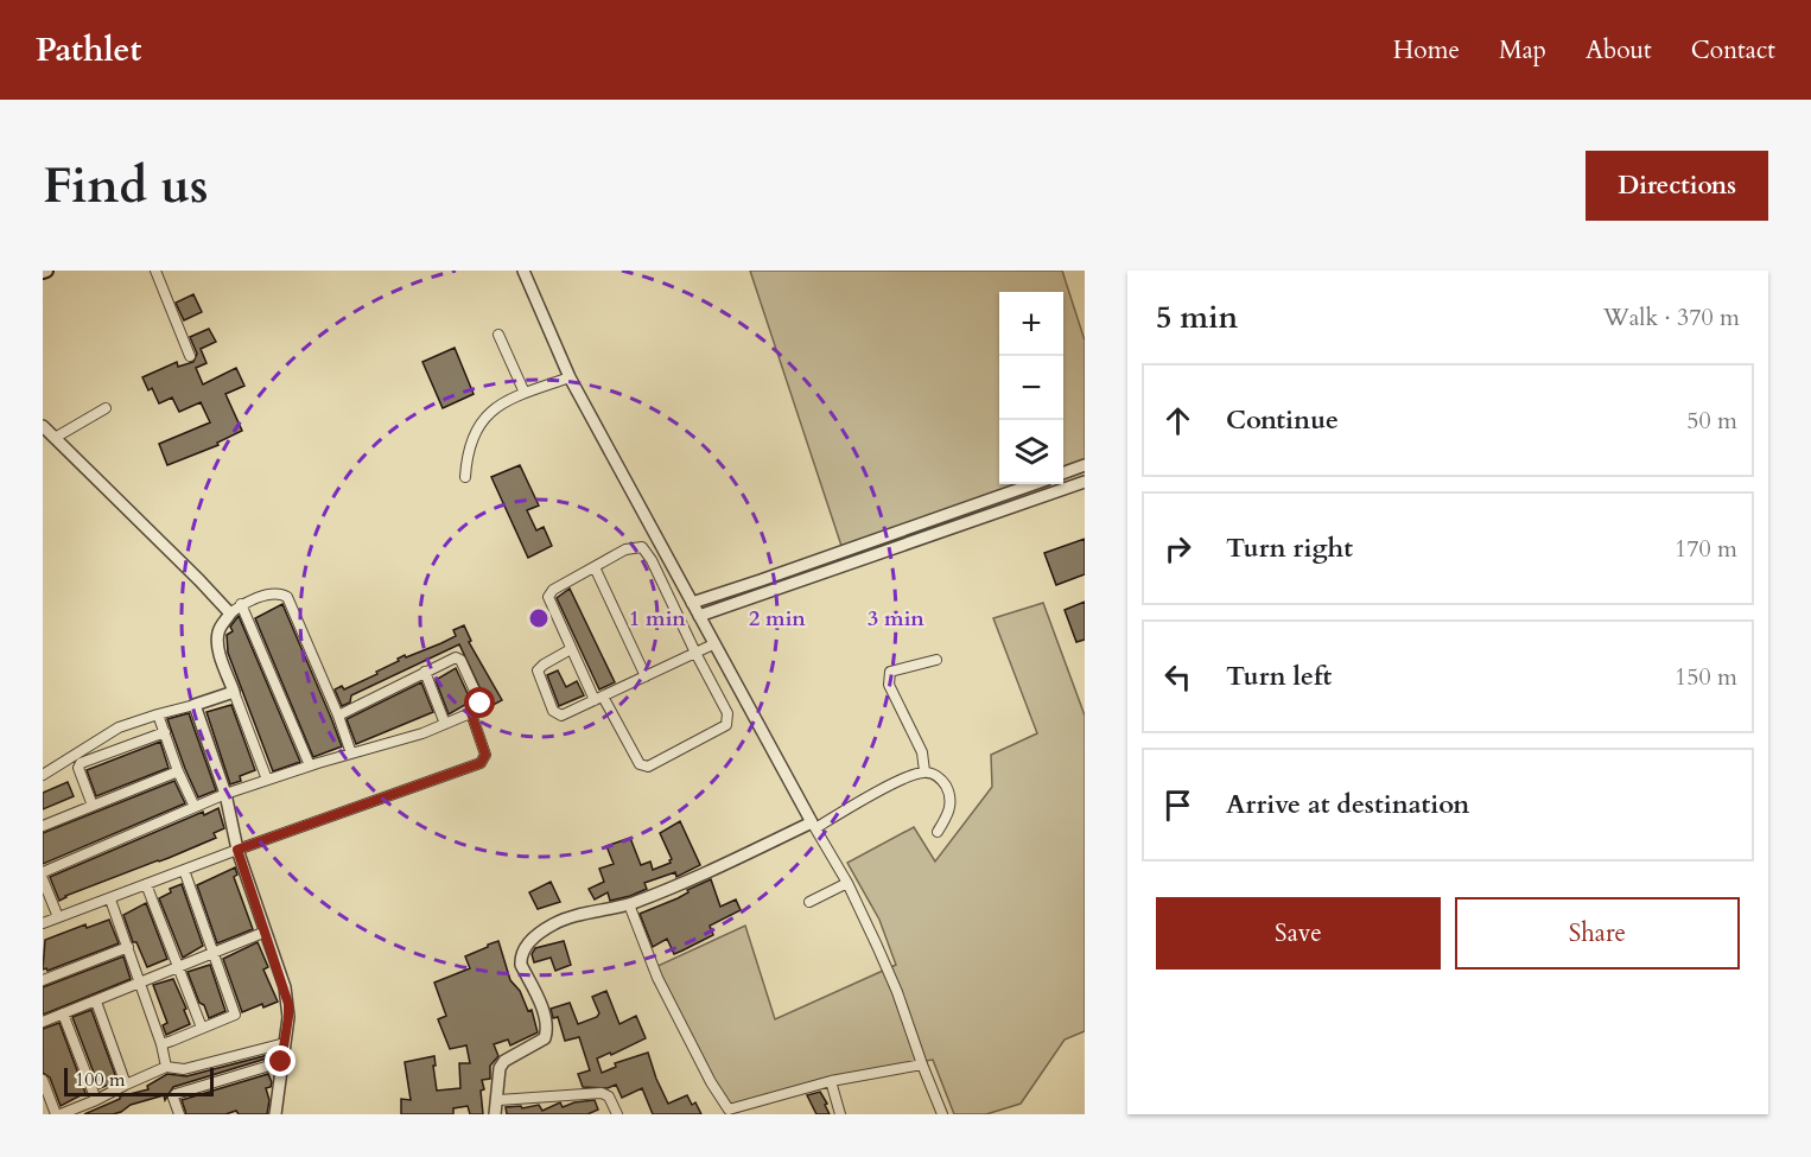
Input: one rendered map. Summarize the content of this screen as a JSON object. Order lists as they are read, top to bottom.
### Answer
{
  "scale_bar": "100 m",
  "page": {
    "header": "Pathlet",
    "nav": [
      "Home",
      "Map",
      "About",
      "Contact"
    ],
    "buttons": [
      "Directions",
      ["Save", "Share"]
    ],
    "title": "Find us",
    "heading": ["5 min", "Walk · 370 m"],
    "map_buttons": ["+", "−"],
    "list": [
      ["Continue", "50 m"],
      ["Turn right", "170 m"],
      ["Turn left", "150 m"],
      "Arrive at destination"
    ],
    "scale": "100 m"
  },
  "rings": ["1 min", "2 min", "3 min"]
}
